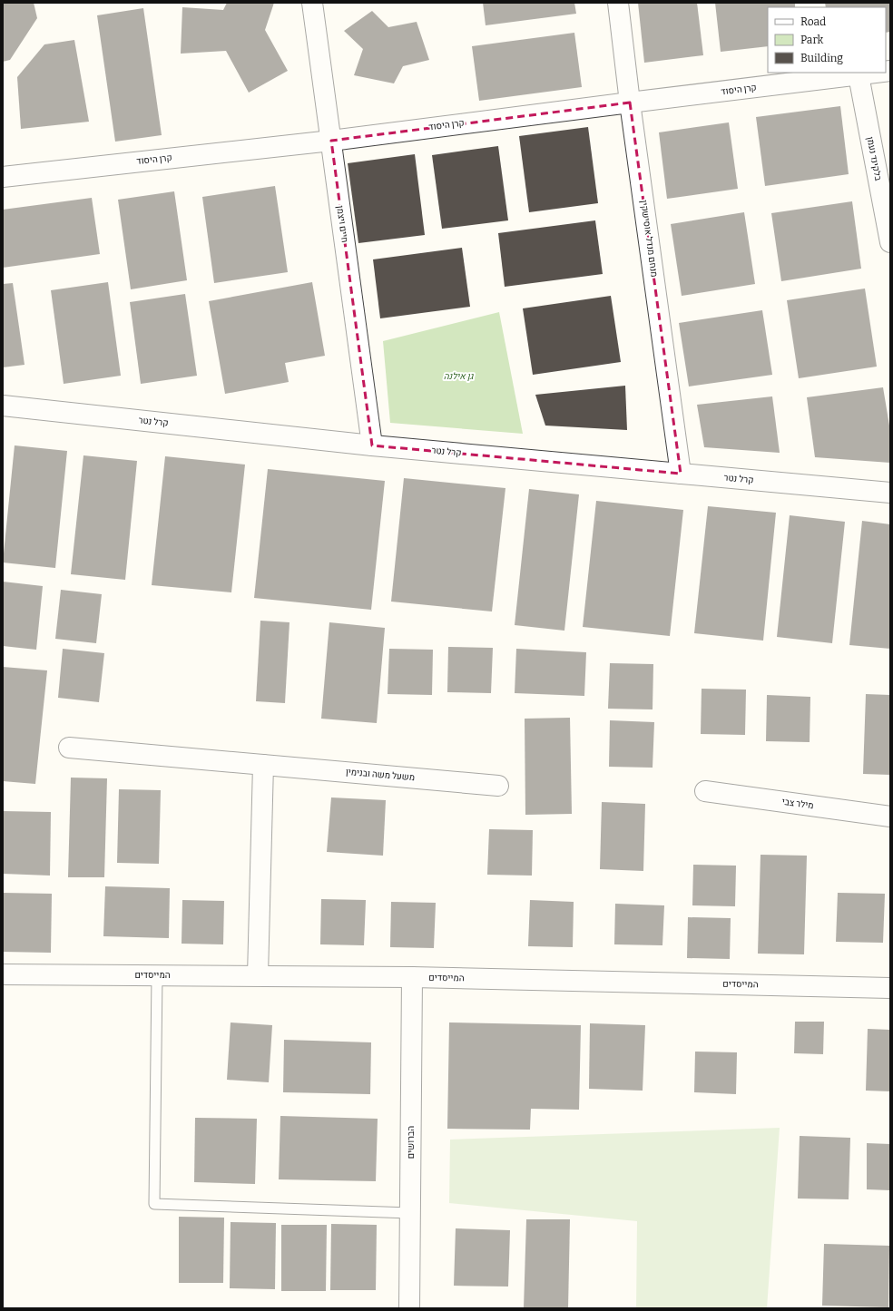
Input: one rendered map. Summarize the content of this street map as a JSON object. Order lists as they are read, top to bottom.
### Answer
{
  "streets": {
    "street": [
      "קרן היסוד",
      "בלקינד נעמן",
      "חיים ויצמן",
      "מנחם מנדל אוסישקין",
      "קרל נטר",
      "משעל משה ובנימין",
      "מילר צבי",
      "המייסדים",
      "הברושים"
    ]
  },
  "crossings": [
    ["קרן היסוד", "בלקינד נעמן"],
    ["קרן היסוד", "חיים ויצמן"],
    ["קרן היסוד", "מנחם מנדל אוסישקין"],
    ["חיים ויצמן", "קרל נטר"],
    ["מנחם מנדל אוסישקין", "קרל נטר"],
    ["המייסדים", "הברושים"]
  ],
  "parks": ["גן אילנה"],
  "legend": ["Road", "Park", "Building"]
}
